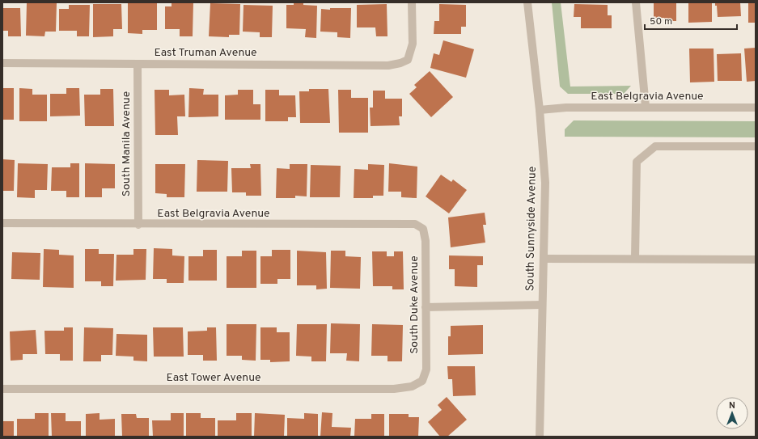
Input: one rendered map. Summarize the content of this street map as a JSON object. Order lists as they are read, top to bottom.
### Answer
{
  "streets": {
    "street": [
      "East Truman Avenue",
      "East Belgravia Avenue",
      "South Manila Avenue",
      "South Sunnyside Avenue",
      "South Duke Avenue",
      "East Tower Avenue"
    ]
  },
  "crossings": [
    ["East Truman Avenue", "South Manila Avenue"],
    ["East Belgravia Avenue", "South Manila Avenue"],
    ["East Belgravia Avenue", "South Sunnyside Avenue"],
    ["East Belgravia Avenue", "South Duke Avenue"],
    ["South Duke Avenue", "East Tower Avenue"]
  ],
  "scale_bar": "50 m",
  "north": "top"
}
